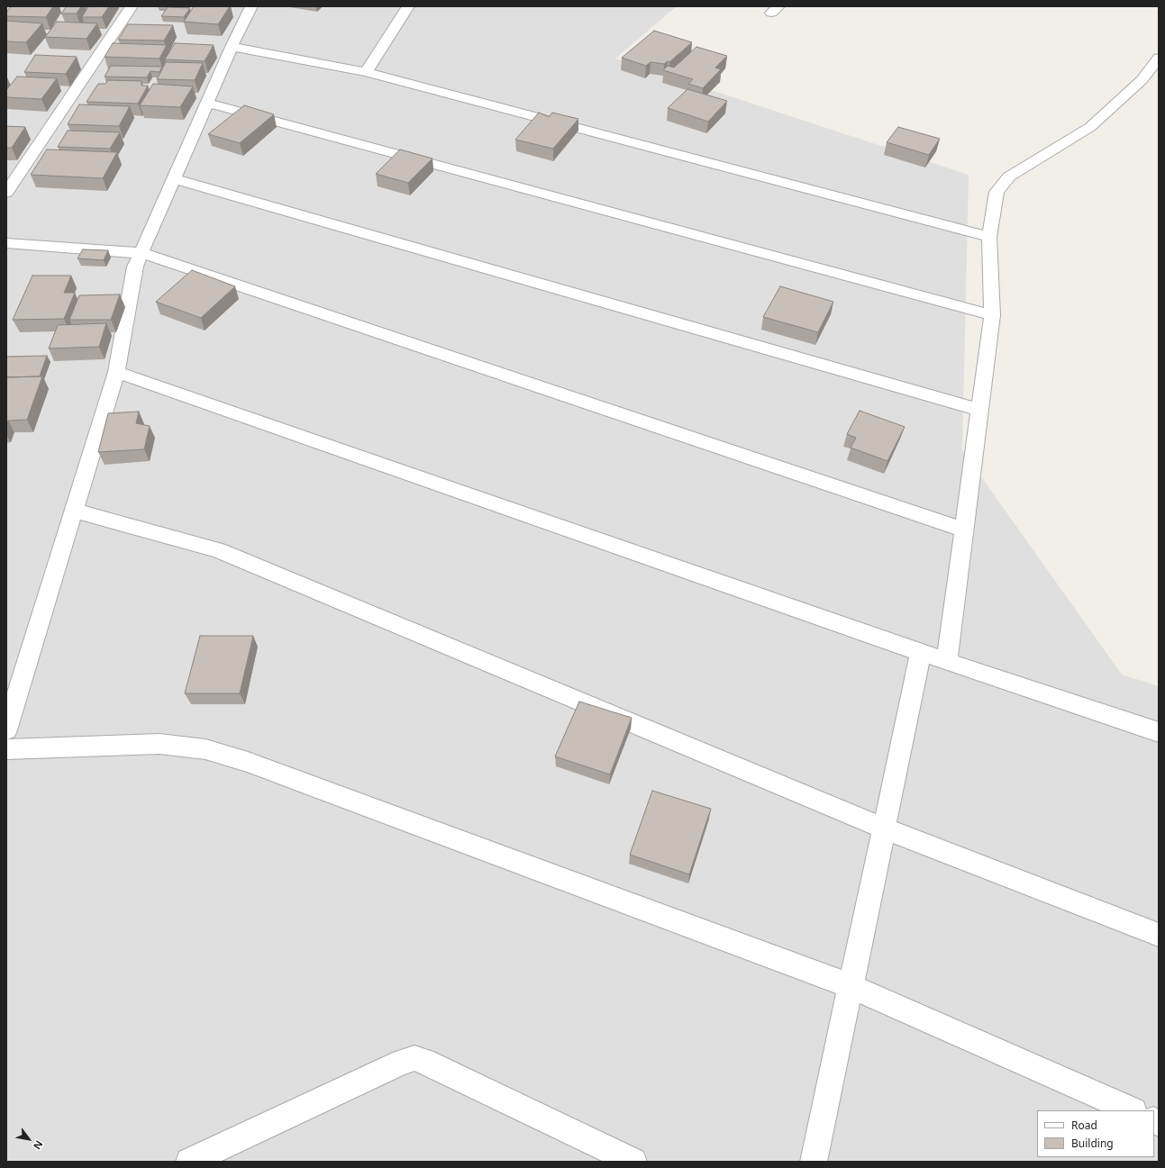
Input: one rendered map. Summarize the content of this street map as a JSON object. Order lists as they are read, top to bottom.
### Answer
{
  "legend": ["Road", "Building"],
  "north": "bottom right"
}
